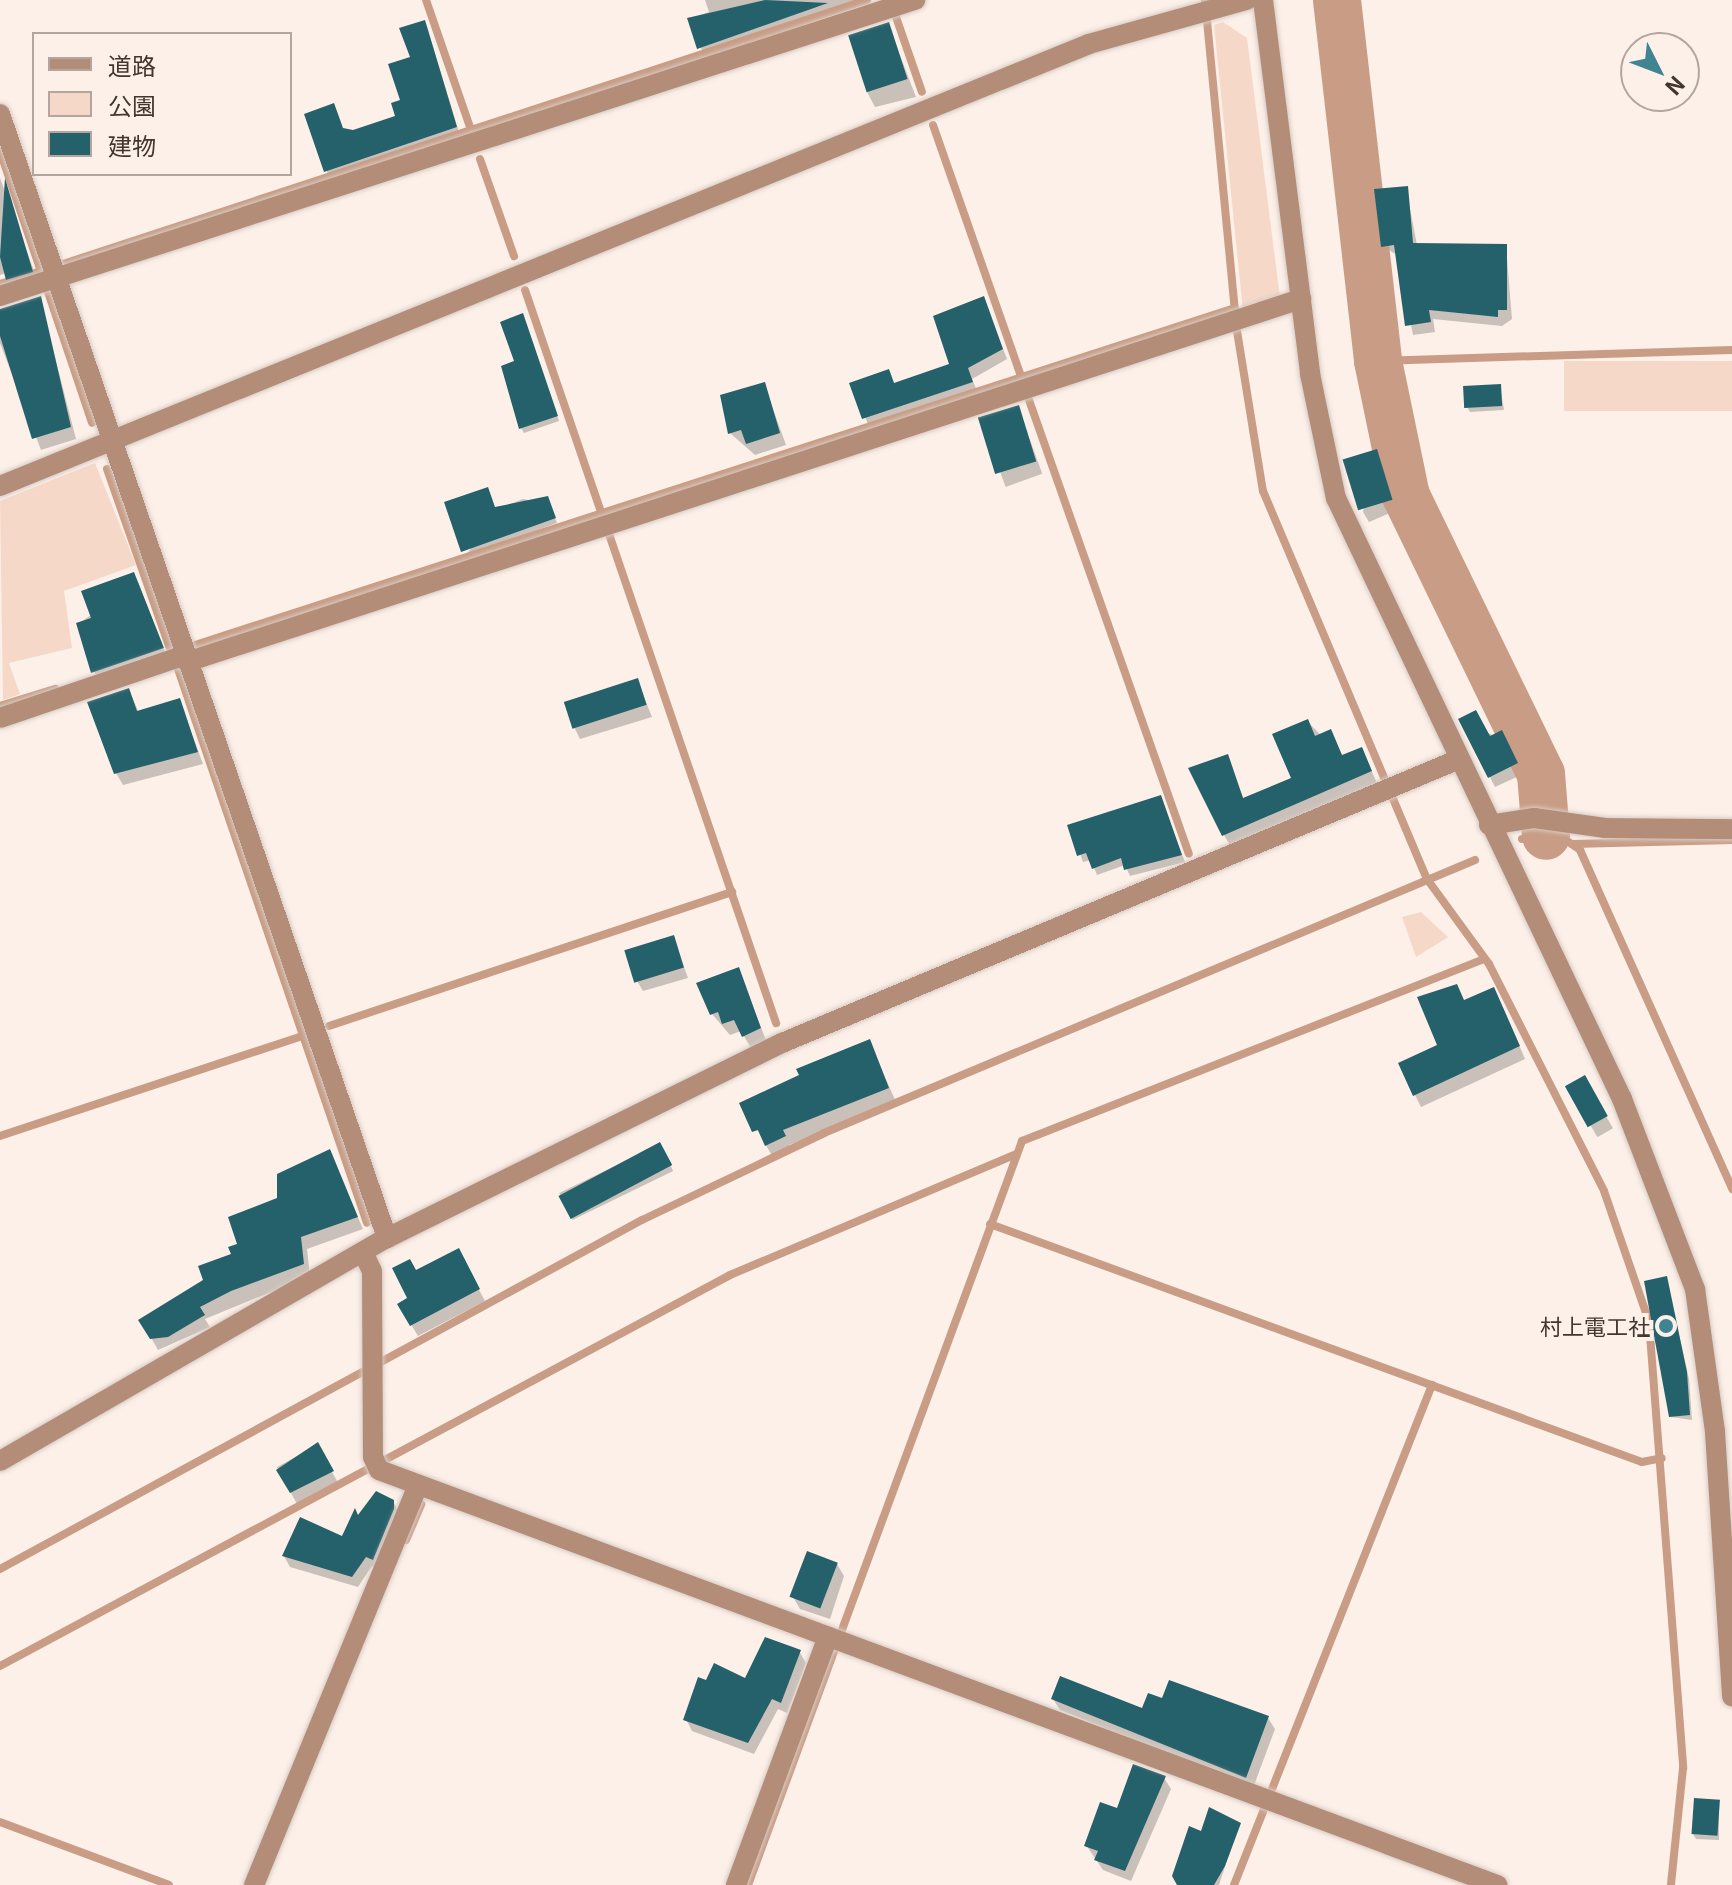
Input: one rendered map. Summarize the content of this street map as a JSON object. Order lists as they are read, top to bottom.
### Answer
{
  "places": ["村上電工社"],
  "legend": ["道路", "公園", "建物"],
  "north": "bottom right"
}
